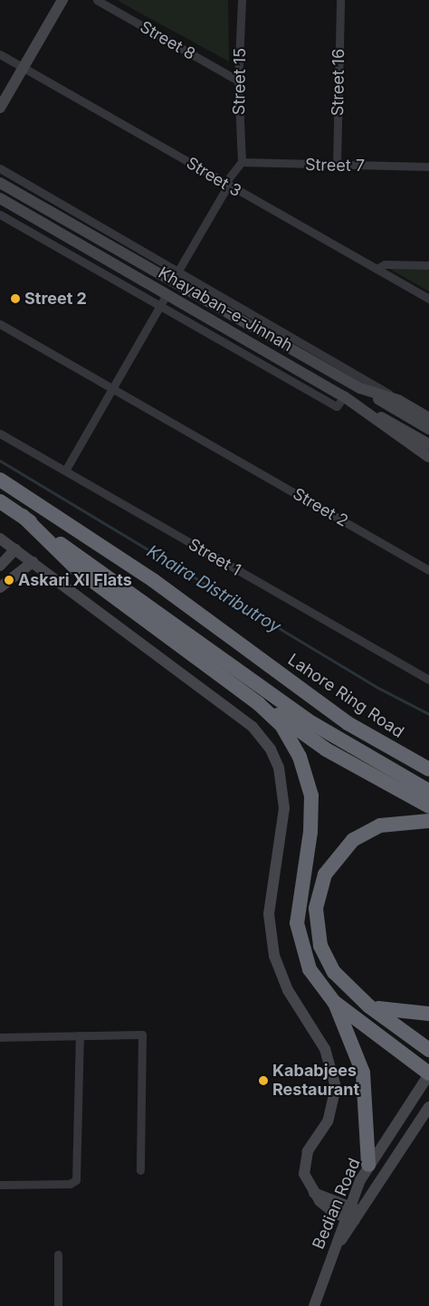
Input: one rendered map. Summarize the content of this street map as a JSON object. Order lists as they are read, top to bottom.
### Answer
{
  "streets": {
    "highway": ["Lahore Ring Road"],
    "main road": ["Khayaban-e-Jinnah", "Bedian Road"],
    "street": [
      "Street 8",
      "Street 15",
      "Street 16",
      "Street 7",
      "Street 3",
      "Street 2",
      "Street 1"
    ]
  },
  "crossings": [
    ["Street 8", "Street 15"],
    ["Street 15", "Street 7"],
    ["Street 16", "Street 7"]
  ],
  "water": ["Khaira Distributroy"],
  "places": ["Street 2", "Askari XI Flats", "Kababjees Restaurant"]
}
